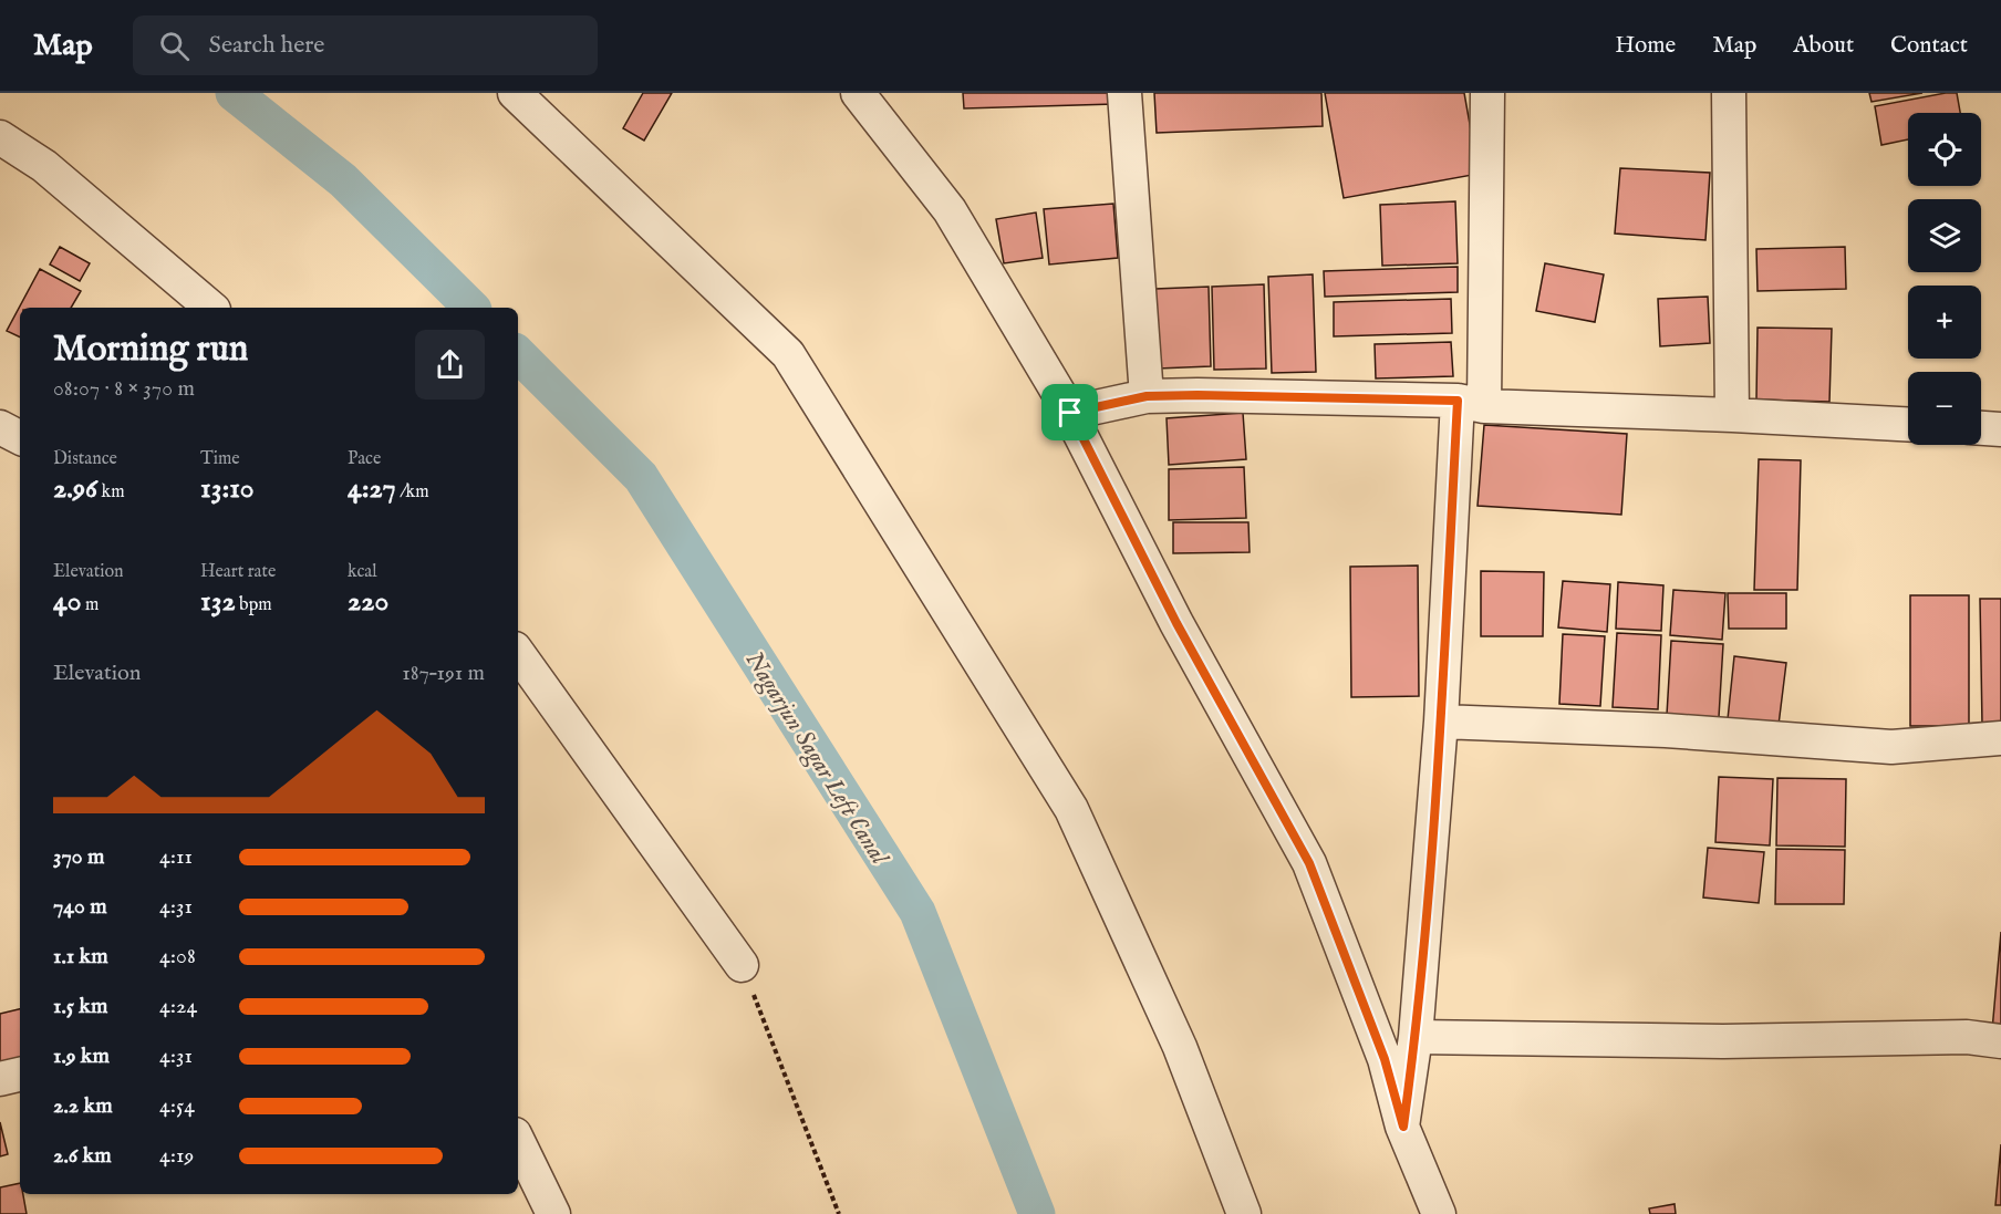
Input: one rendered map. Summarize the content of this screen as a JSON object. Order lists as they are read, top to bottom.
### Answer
{
  "water": ["Nagarjun Sagar Left Canal"],
  "page": {
    "header": "Map",
    "search": "Search here",
    "nav": [
      "Home",
      "Map",
      "About",
      "Contact"
    ],
    "map_buttons": ["+", "−"],
    "heading": ["Morning run", "08:07 · 8 × 370 m"],
    "stats": [
      ["Distance", "2.96 km"],
      ["Time", "13:10"],
      ["Pace", "4:27 /km"],
      ["Elevation", "40 m"],
      ["Heart rate", "132 bpm"],
      ["kcal", "220"]
    ],
    "chart": ["Elevation", "187–191 m"],
    "list": [
      {
        "name": "370 m",
        "note": "4:11"
      },
      {
        "name": "740 m",
        "note": "4:31"
      },
      {
        "name": "1.1 km",
        "note": "4:08"
      },
      {
        "name": "1.5 km",
        "note": "4:24"
      },
      {
        "name": "1.9 km",
        "note": "4:31"
      },
      {
        "name": "2.2 km",
        "note": "4:54"
      },
      {
        "name": "2.6 km",
        "note": "4:19"
      }
    ]
  }
}
